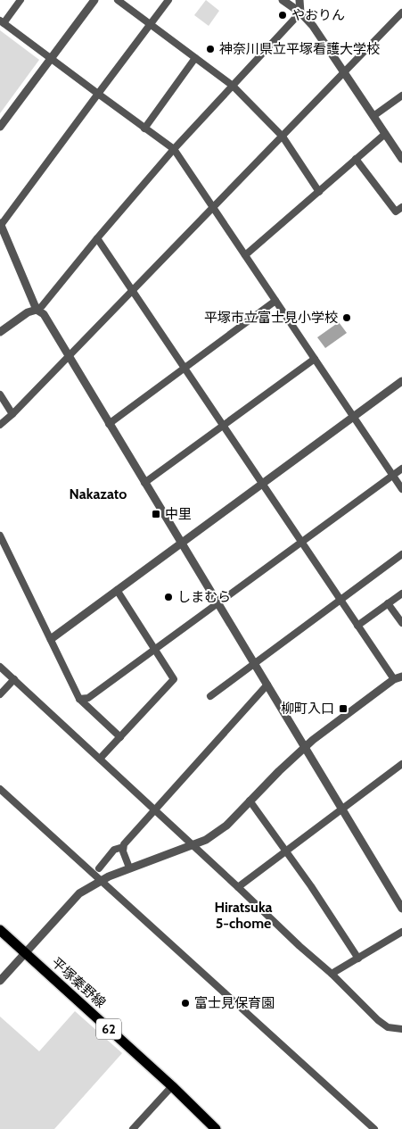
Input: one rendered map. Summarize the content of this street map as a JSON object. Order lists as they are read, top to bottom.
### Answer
{
  "streets": {
    "main road": ["平塚秦野線", "62"]
  },
  "districts": ["Nakazato", "Hiratsuka 5-chome"],
  "places": {
    "other": [
      "やおりん",
      "神奈川県立平塚看護大学校",
      "平塚市立富士見小学校",
      "しまむら",
      "富士見保育園"
    ],
    "transit": ["中里", "柳町入口"]
  }
}
